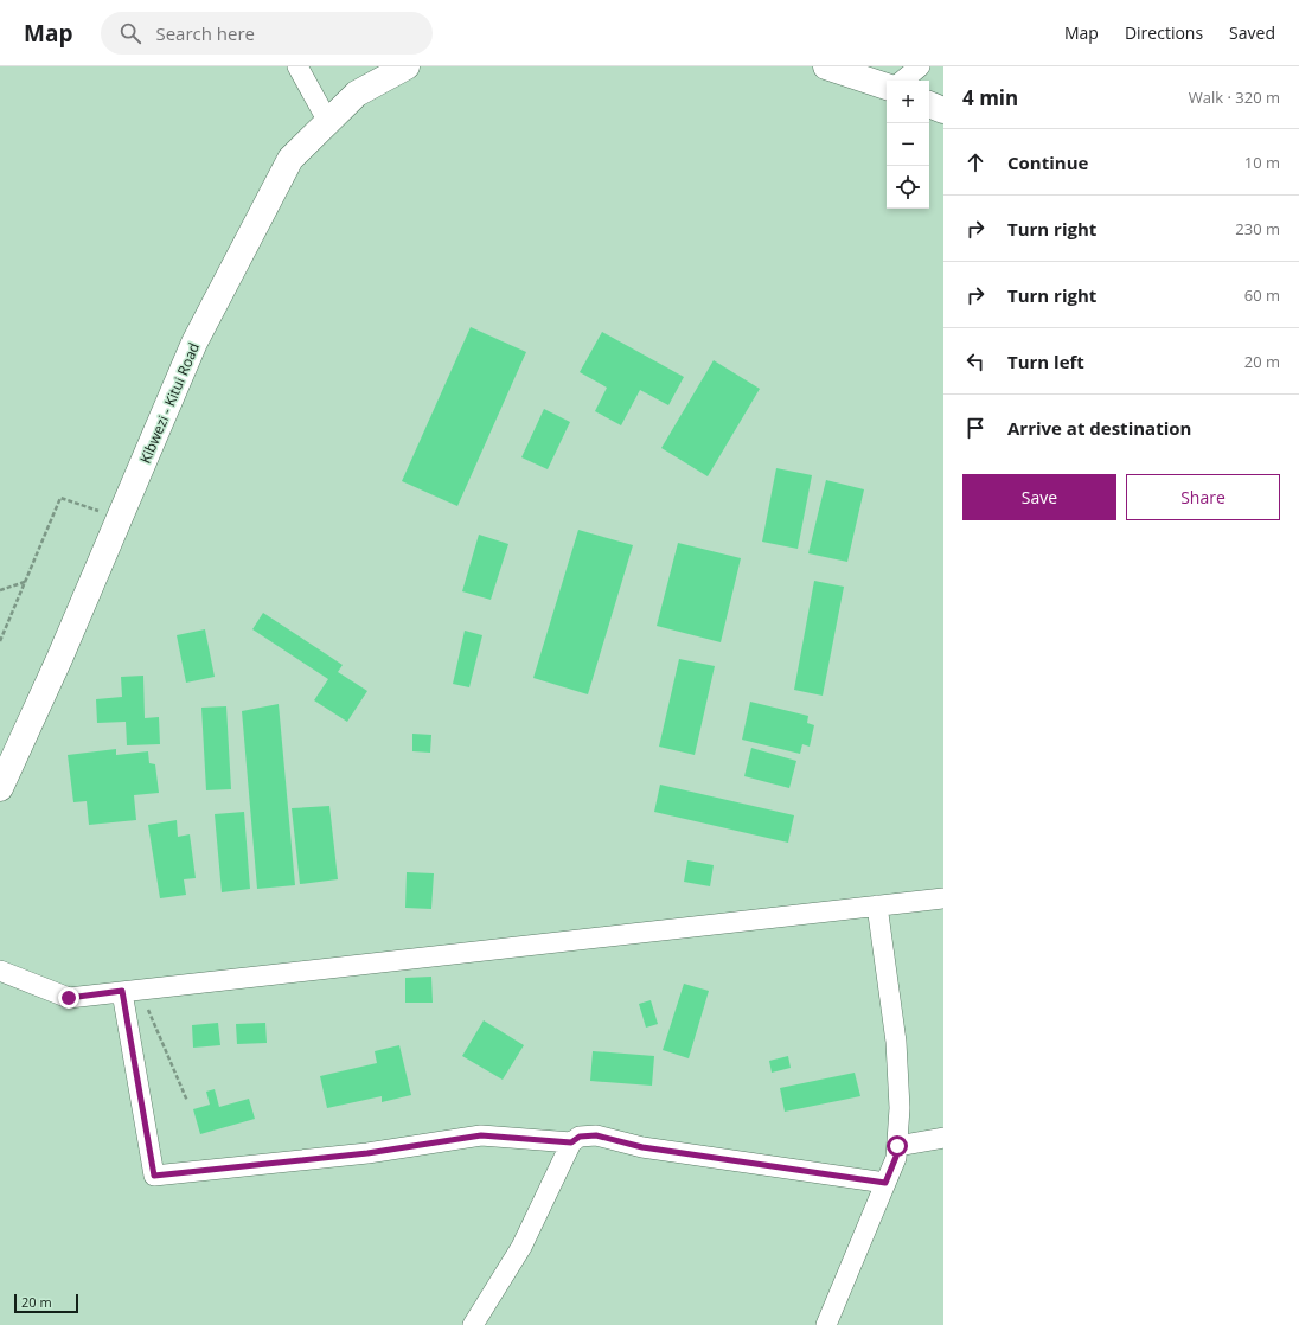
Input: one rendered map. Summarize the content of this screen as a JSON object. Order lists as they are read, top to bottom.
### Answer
{
  "streets": {
    "main road": ["Kibwezi - Kitui Road"]
  },
  "scale_bar": "20 m",
  "page": {
    "header": "Map",
    "search": "Search here",
    "nav": ["Map", "Directions", "Saved"],
    "heading": ["4 min", "Walk · 320 m"],
    "map_buttons": ["+", "−"],
    "list": [
      ["Continue", "10 m"],
      ["Turn right", "230 m"],
      ["Turn right", "60 m"],
      ["Turn left", "20 m"],
      "Arrive at destination"
    ],
    "buttons": ["Save", "Share"],
    "scale": "20 m"
  }
}
